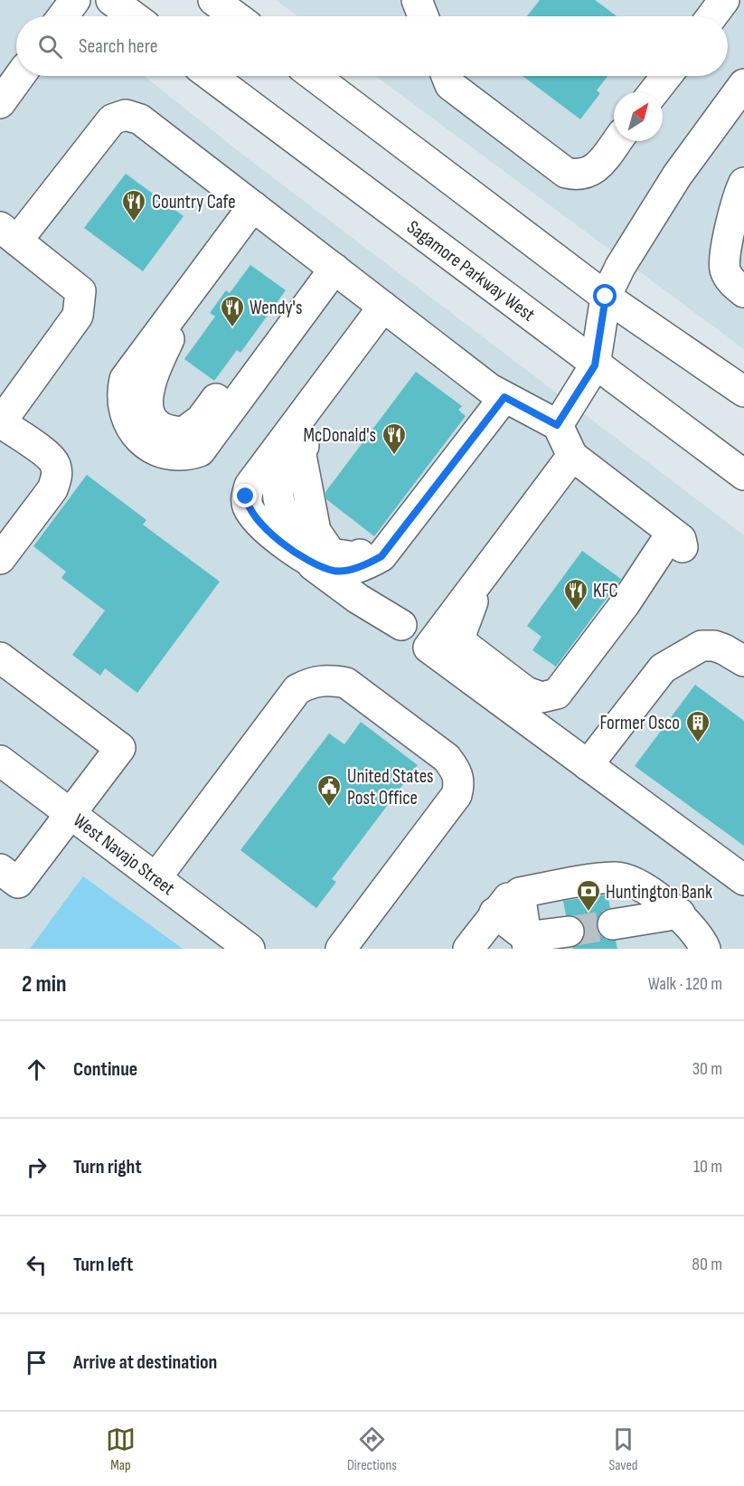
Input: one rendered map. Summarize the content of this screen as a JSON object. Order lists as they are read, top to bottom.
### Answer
{
  "streets": {
    "main road": ["Sagamore Parkway West", "West Navajo Street"]
  },
  "places": {
    "restaurant": [
      "Country Cafe",
      "Wendy's",
      "McDonald's",
      "KFC"
    ],
    "building": ["Former Osco"],
    "public building": ["United States Post Office"],
    "bank": ["Huntington Bank"]
  },
  "north": "top right",
  "page": {
    "search": "Search here",
    "heading": ["2 min", "Walk · 120 m"],
    "list": [
      ["Continue", "30 m"],
      ["Turn right", "10 m"],
      ["Turn left", "80 m"],
      "Arrive at destination"
    ],
    "nav": ["Map", "Directions", "Saved"]
  }
}
